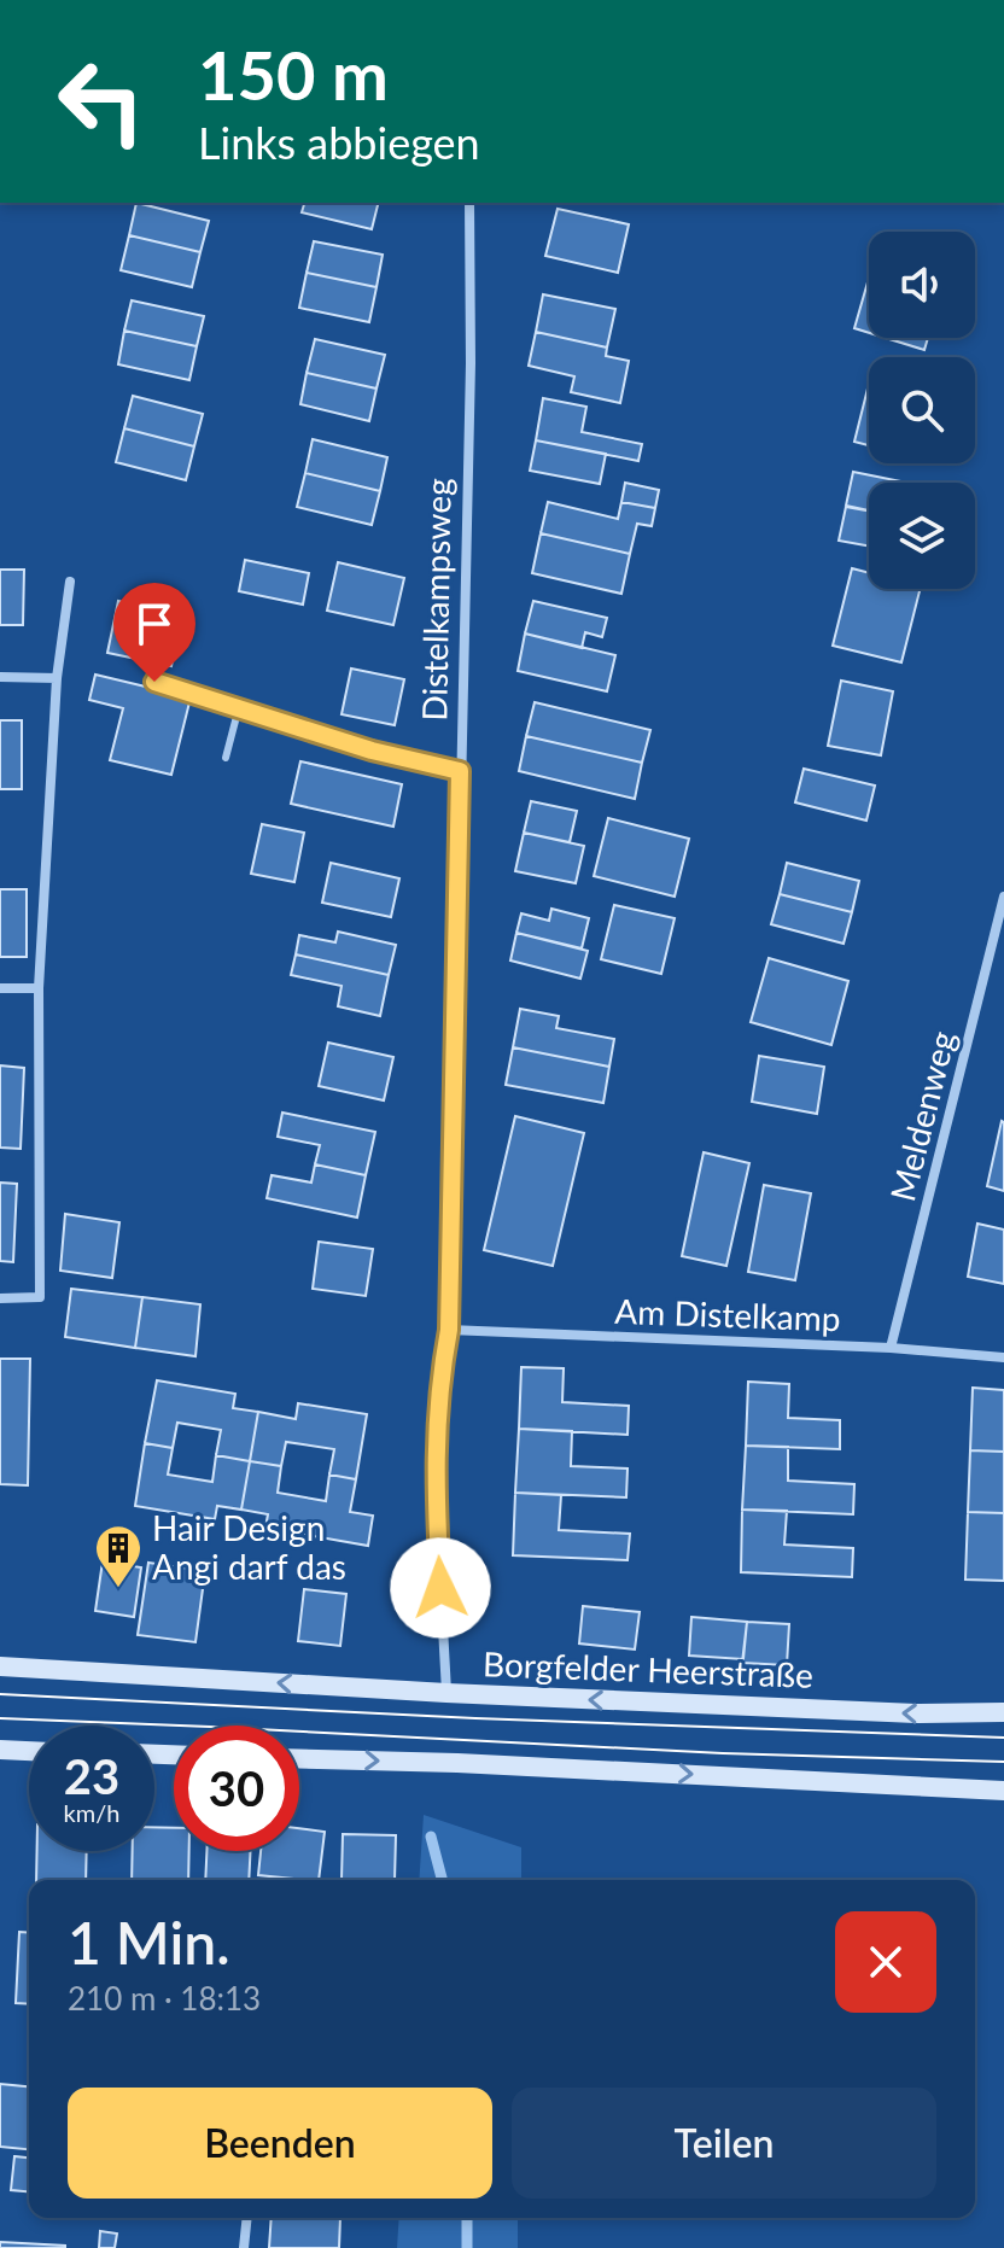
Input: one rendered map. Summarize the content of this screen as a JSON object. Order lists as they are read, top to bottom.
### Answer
{
  "streets": {
    "main road": ["Borgfelder Heerstraße"],
    "street": ["Distelkampsweg", "Meldenweg", "Am Distelkamp"]
  },
  "crossings": [
    ["Distelkampsweg", "Am Distelkamp"],
    ["Distelkampsweg", "Borgfelder Heerstraße"],
    ["Meldenweg", "Am Distelkamp"]
  ],
  "places": {
    "building": ["Hair Design Angi darf das"]
  },
  "page": {
    "turn": ["150 m", "Links abbiegen"],
    "speed": "23 km/h",
    "limit": "30",
    "heading": ["1 Min.", "210 m · 18:13"],
    "buttons": ["Beenden", "Teilen"]
  }
}
